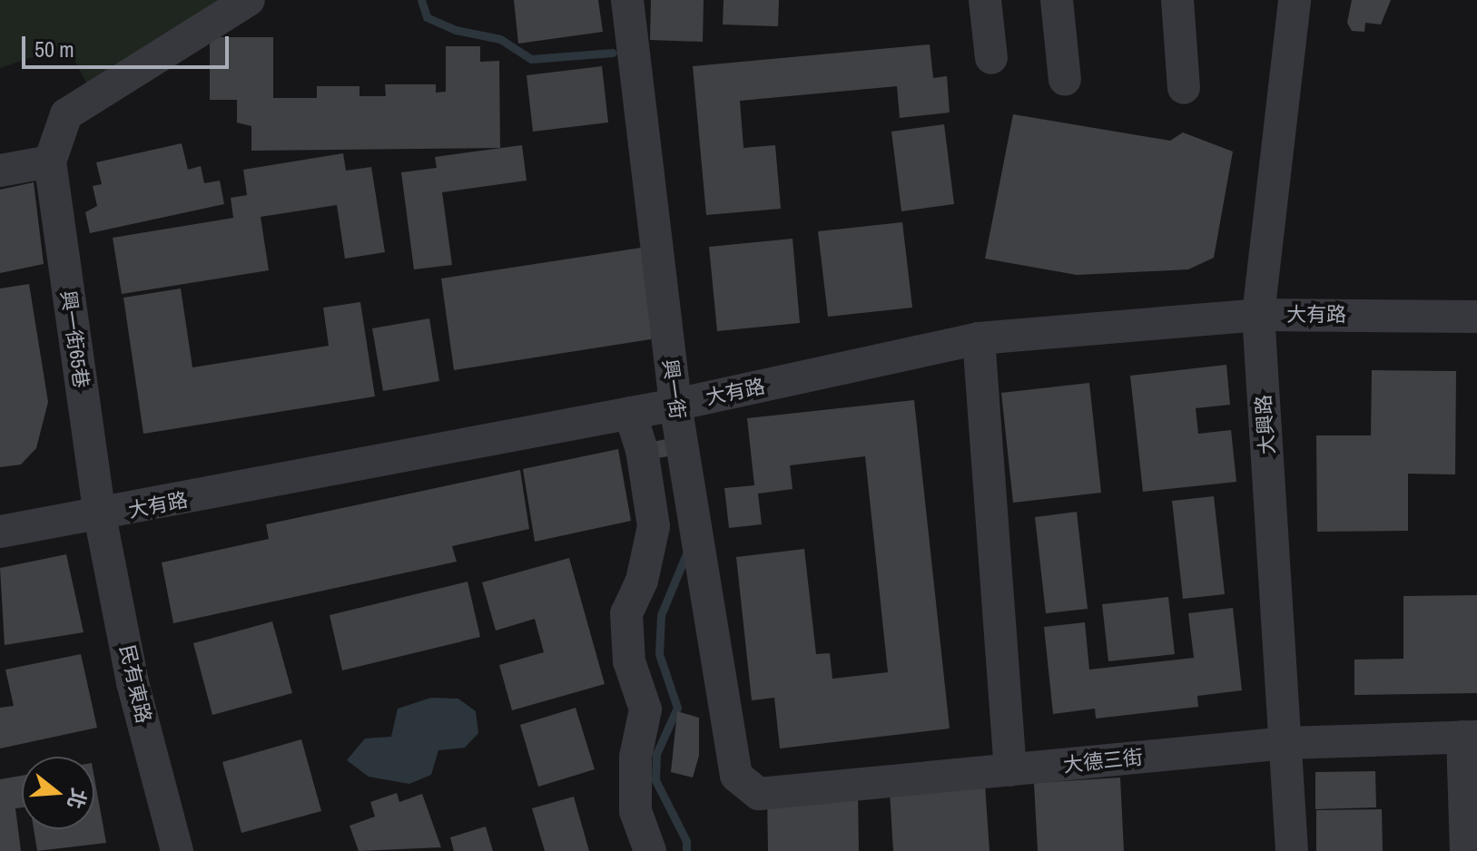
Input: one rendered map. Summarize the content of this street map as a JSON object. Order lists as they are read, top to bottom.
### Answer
{
  "streets": {
    "street": [
      "大有路",
      "興一街65巷",
      "興一街",
      "大興路",
      "民有東路",
      "大德三街"
    ]
  },
  "crossings": [
    ["大有路", "興一街65巷"],
    ["大有路", "興一街"],
    ["大有路", "大興路"],
    ["大有路", "民有東路"],
    ["興一街65巷", "民有東路"],
    ["興一街", "大德三街"],
    ["大興路", "大德三街"]
  ],
  "scale_bar": "50 m",
  "north": "right"
}
